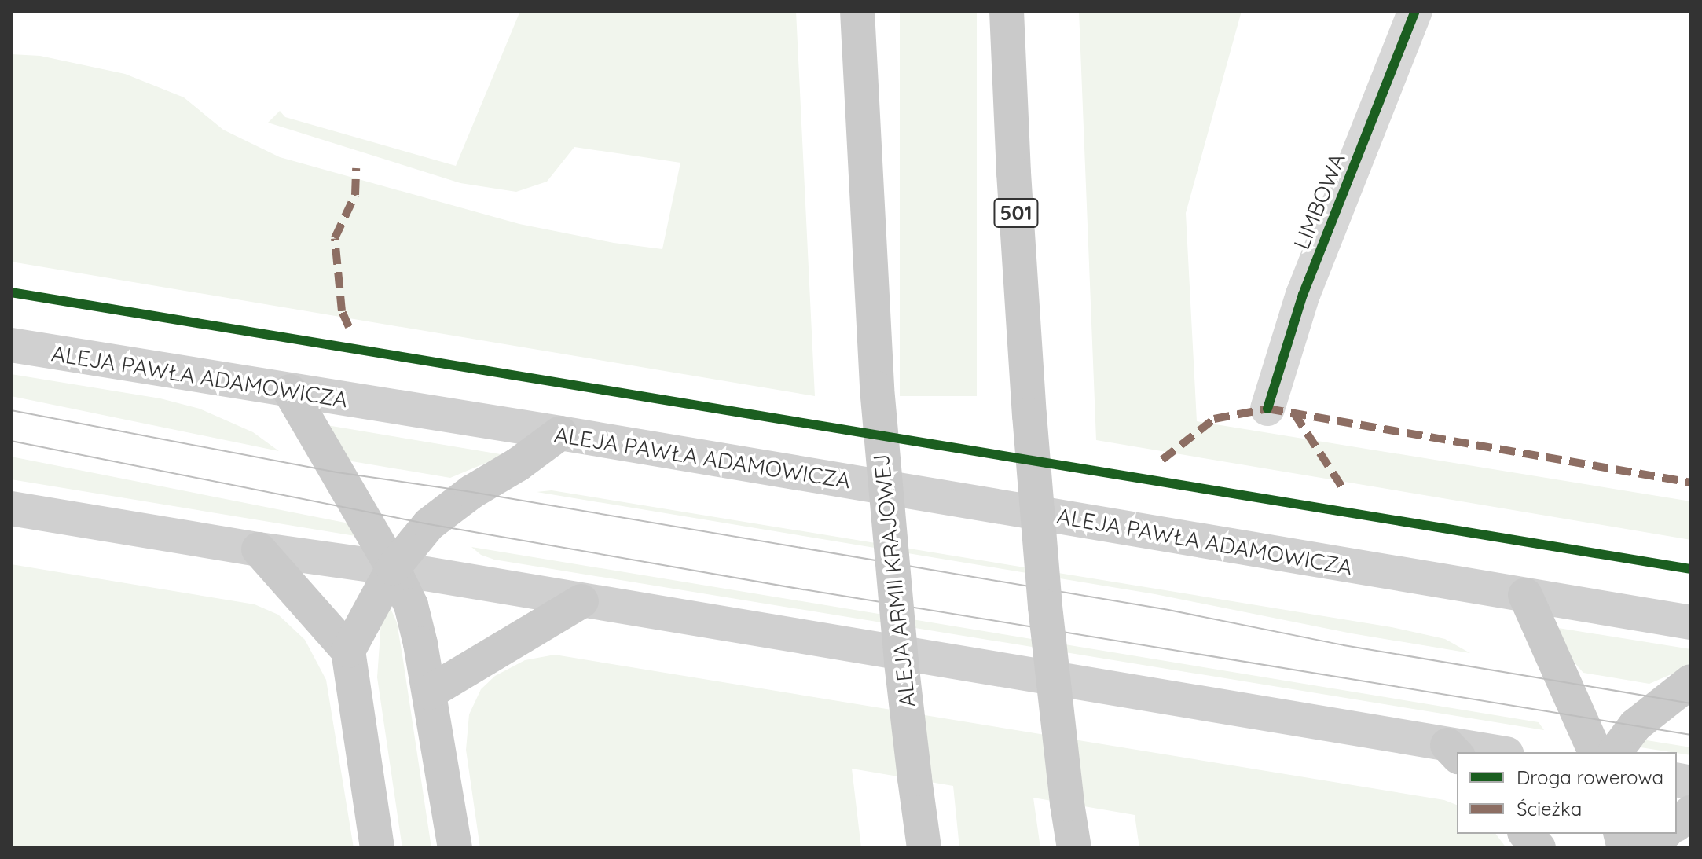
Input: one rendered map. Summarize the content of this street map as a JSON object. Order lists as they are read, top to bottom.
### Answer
{
  "streets": {
    "main road": ["501", "ALEJA PAWŁA ADAMOWICZA", "ALEJA ARMII KRAJOWEJ"],
    "street": ["LIMBOWA"]
  },
  "legend": ["Droga rowerowa", "Ścieżka"]
}
